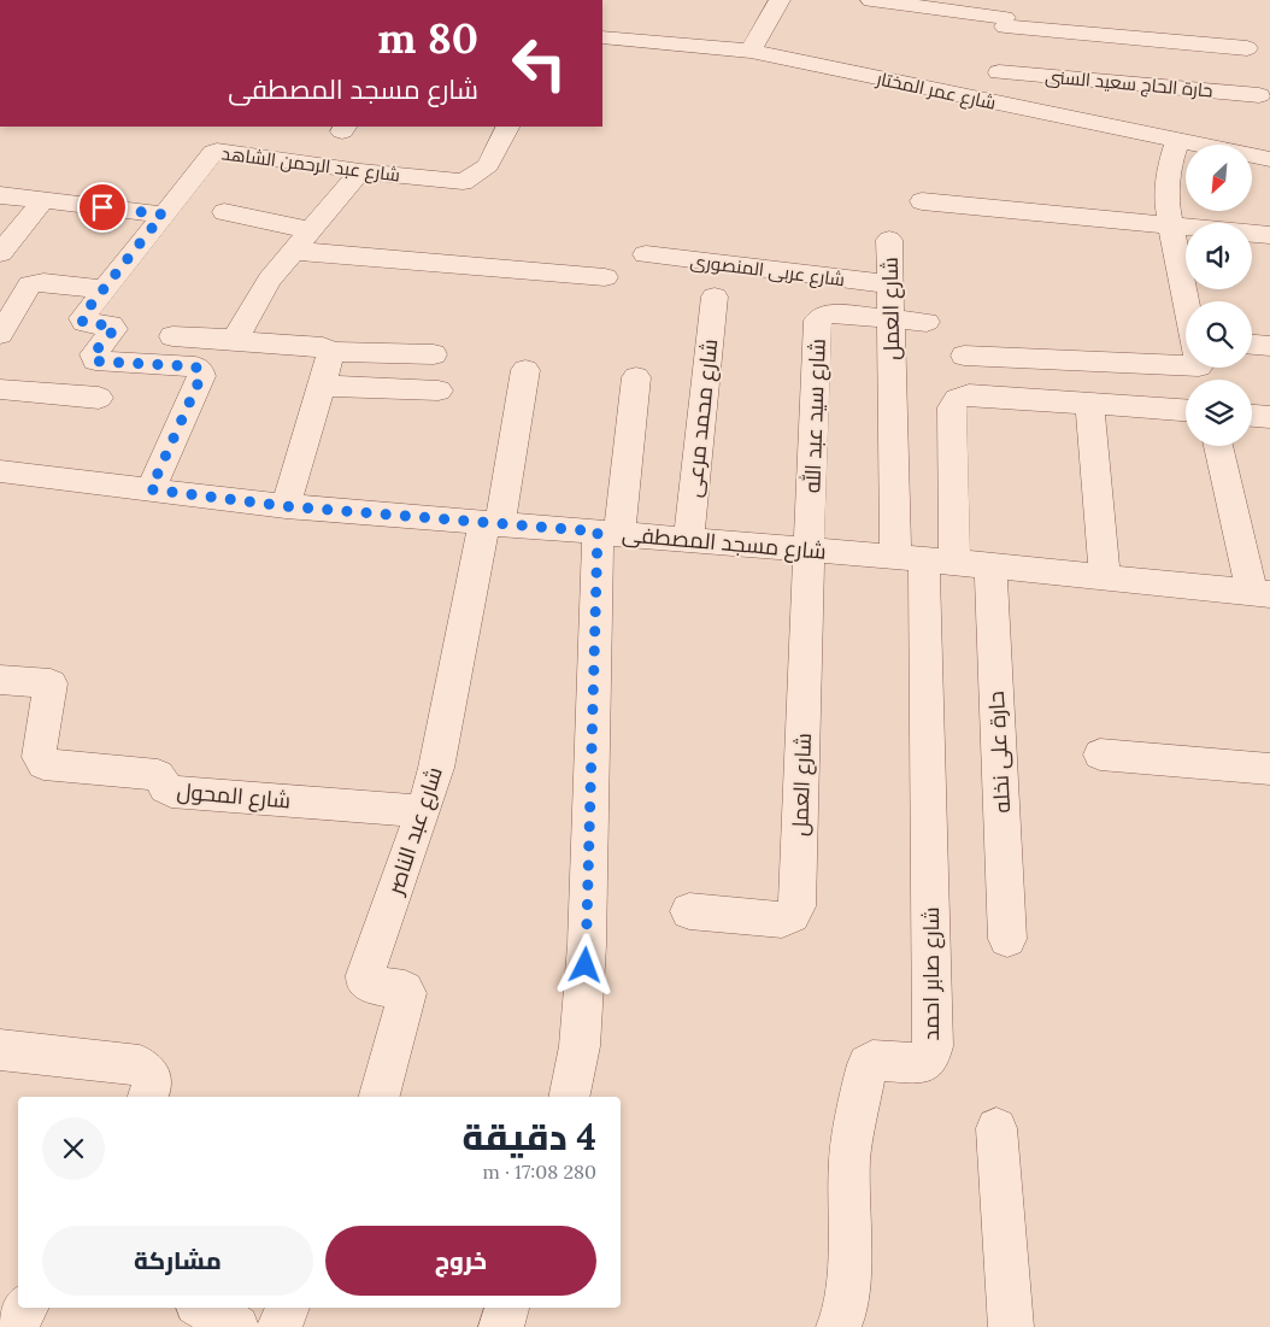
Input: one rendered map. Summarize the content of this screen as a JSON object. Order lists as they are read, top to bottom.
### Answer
{
  "streets": {
    "street": [
      "حارة الحاج سعيد السنى",
      "شارع عمر المختار",
      "شارع عبد الرحمن الشاهد",
      "شارع عربى المنصورى",
      "شارع العمل",
      "شارع سيد عبد الله",
      "شارع محمد مرعى",
      "شارع مسجد المصطفى",
      "حارة على نخله",
      "شارع المحول",
      "شارع عبد الناصر",
      "شارع صابر احمد"
    ]
  },
  "crossings": [
    ["شارع عبد الرحمن الشاهد", "شارع مسجد المصطفى"],
    ["شارع عربى المنصورى", "شارع العمل"],
    ["شارع العمل", "شارع سيد عبد الله"],
    ["شارع العمل", "شارع مسجد المصطفى"],
    ["شارع العمل", "شارع صابر احمد"],
    ["شارع سيد عبد الله", "شارع مسجد المصطفى"],
    ["شارع محمد مرعى", "شارع مسجد المصطفى"],
    ["شارع مسجد المصطفى", "حارة على نخله"],
    ["شارع مسجد المصطفى", "شارع عبد الناصر"],
    ["شارع مسجد المصطفى", "شارع صابر احمد"],
    ["شارع المحول", "شارع عبد الناصر"]
  ],
  "north": "bottom left",
  "page": {
    "turn": ["80 m", "شارع مسجد المصطفى"],
    "heading": ["4 دقيقة", "280 m · 17:08"],
    "buttons": ["خروج", "مشاركة"]
  }
}
